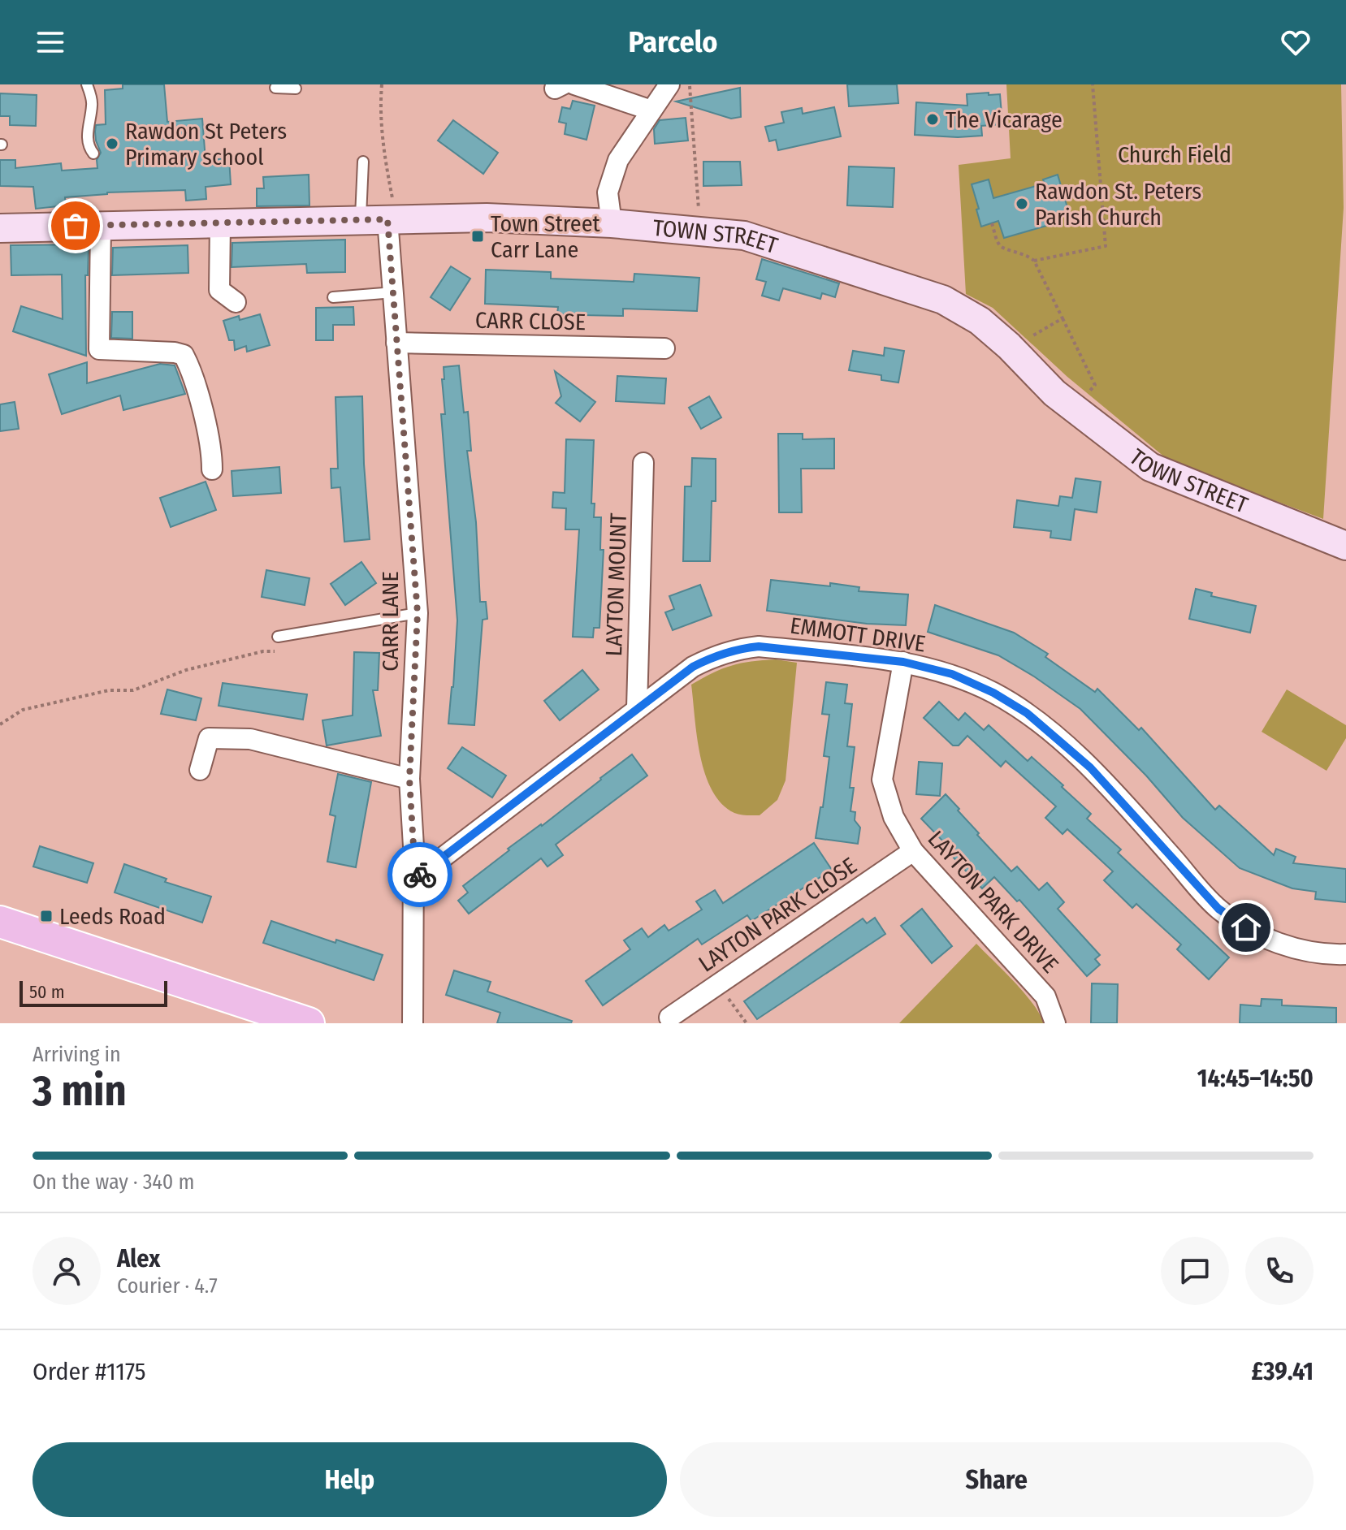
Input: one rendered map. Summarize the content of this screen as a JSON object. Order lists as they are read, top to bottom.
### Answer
{
  "streets": {
    "street": [
      "TOWN STREET",
      "CARR CLOSE",
      "LAYTON MOUNT",
      "CARR LANE",
      "EMMOTT DRIVE",
      "LAYTON PARK DRIVE",
      "LAYTON PARK CLOSE"
    ]
  },
  "crossings": [
    ["TOWN STREET", "CARR LANE"],
    ["CARR CLOSE", "CARR LANE"],
    ["LAYTON MOUNT", "EMMOTT DRIVE"],
    ["CARR LANE", "EMMOTT DRIVE"],
    ["EMMOTT DRIVE", "LAYTON PARK DRIVE"],
    ["LAYTON PARK DRIVE", "LAYTON PARK CLOSE"]
  ],
  "parks": ["Church Field"],
  "places": {
    "other": ["The Vicarage", "Rawdon St Peters Primary school", "Rawdon St. Peters Parish Church"],
    "transit": ["Town Street Carr Lane", "Leeds Road"]
  },
  "scale_bar": "50 m",
  "page": {
    "header": "Parcelo",
    "scale": "50 m",
    "heading": ["3 min", "Arriving in", "14:45–14:50"],
    "panel": [
      "Alex",
      "Courier · 4.7",
      "Order #1175",
      "£39.41"
    ],
    "bar": "On the way · 340 m",
    "buttons": ["Help", "Share"]
  }
}
